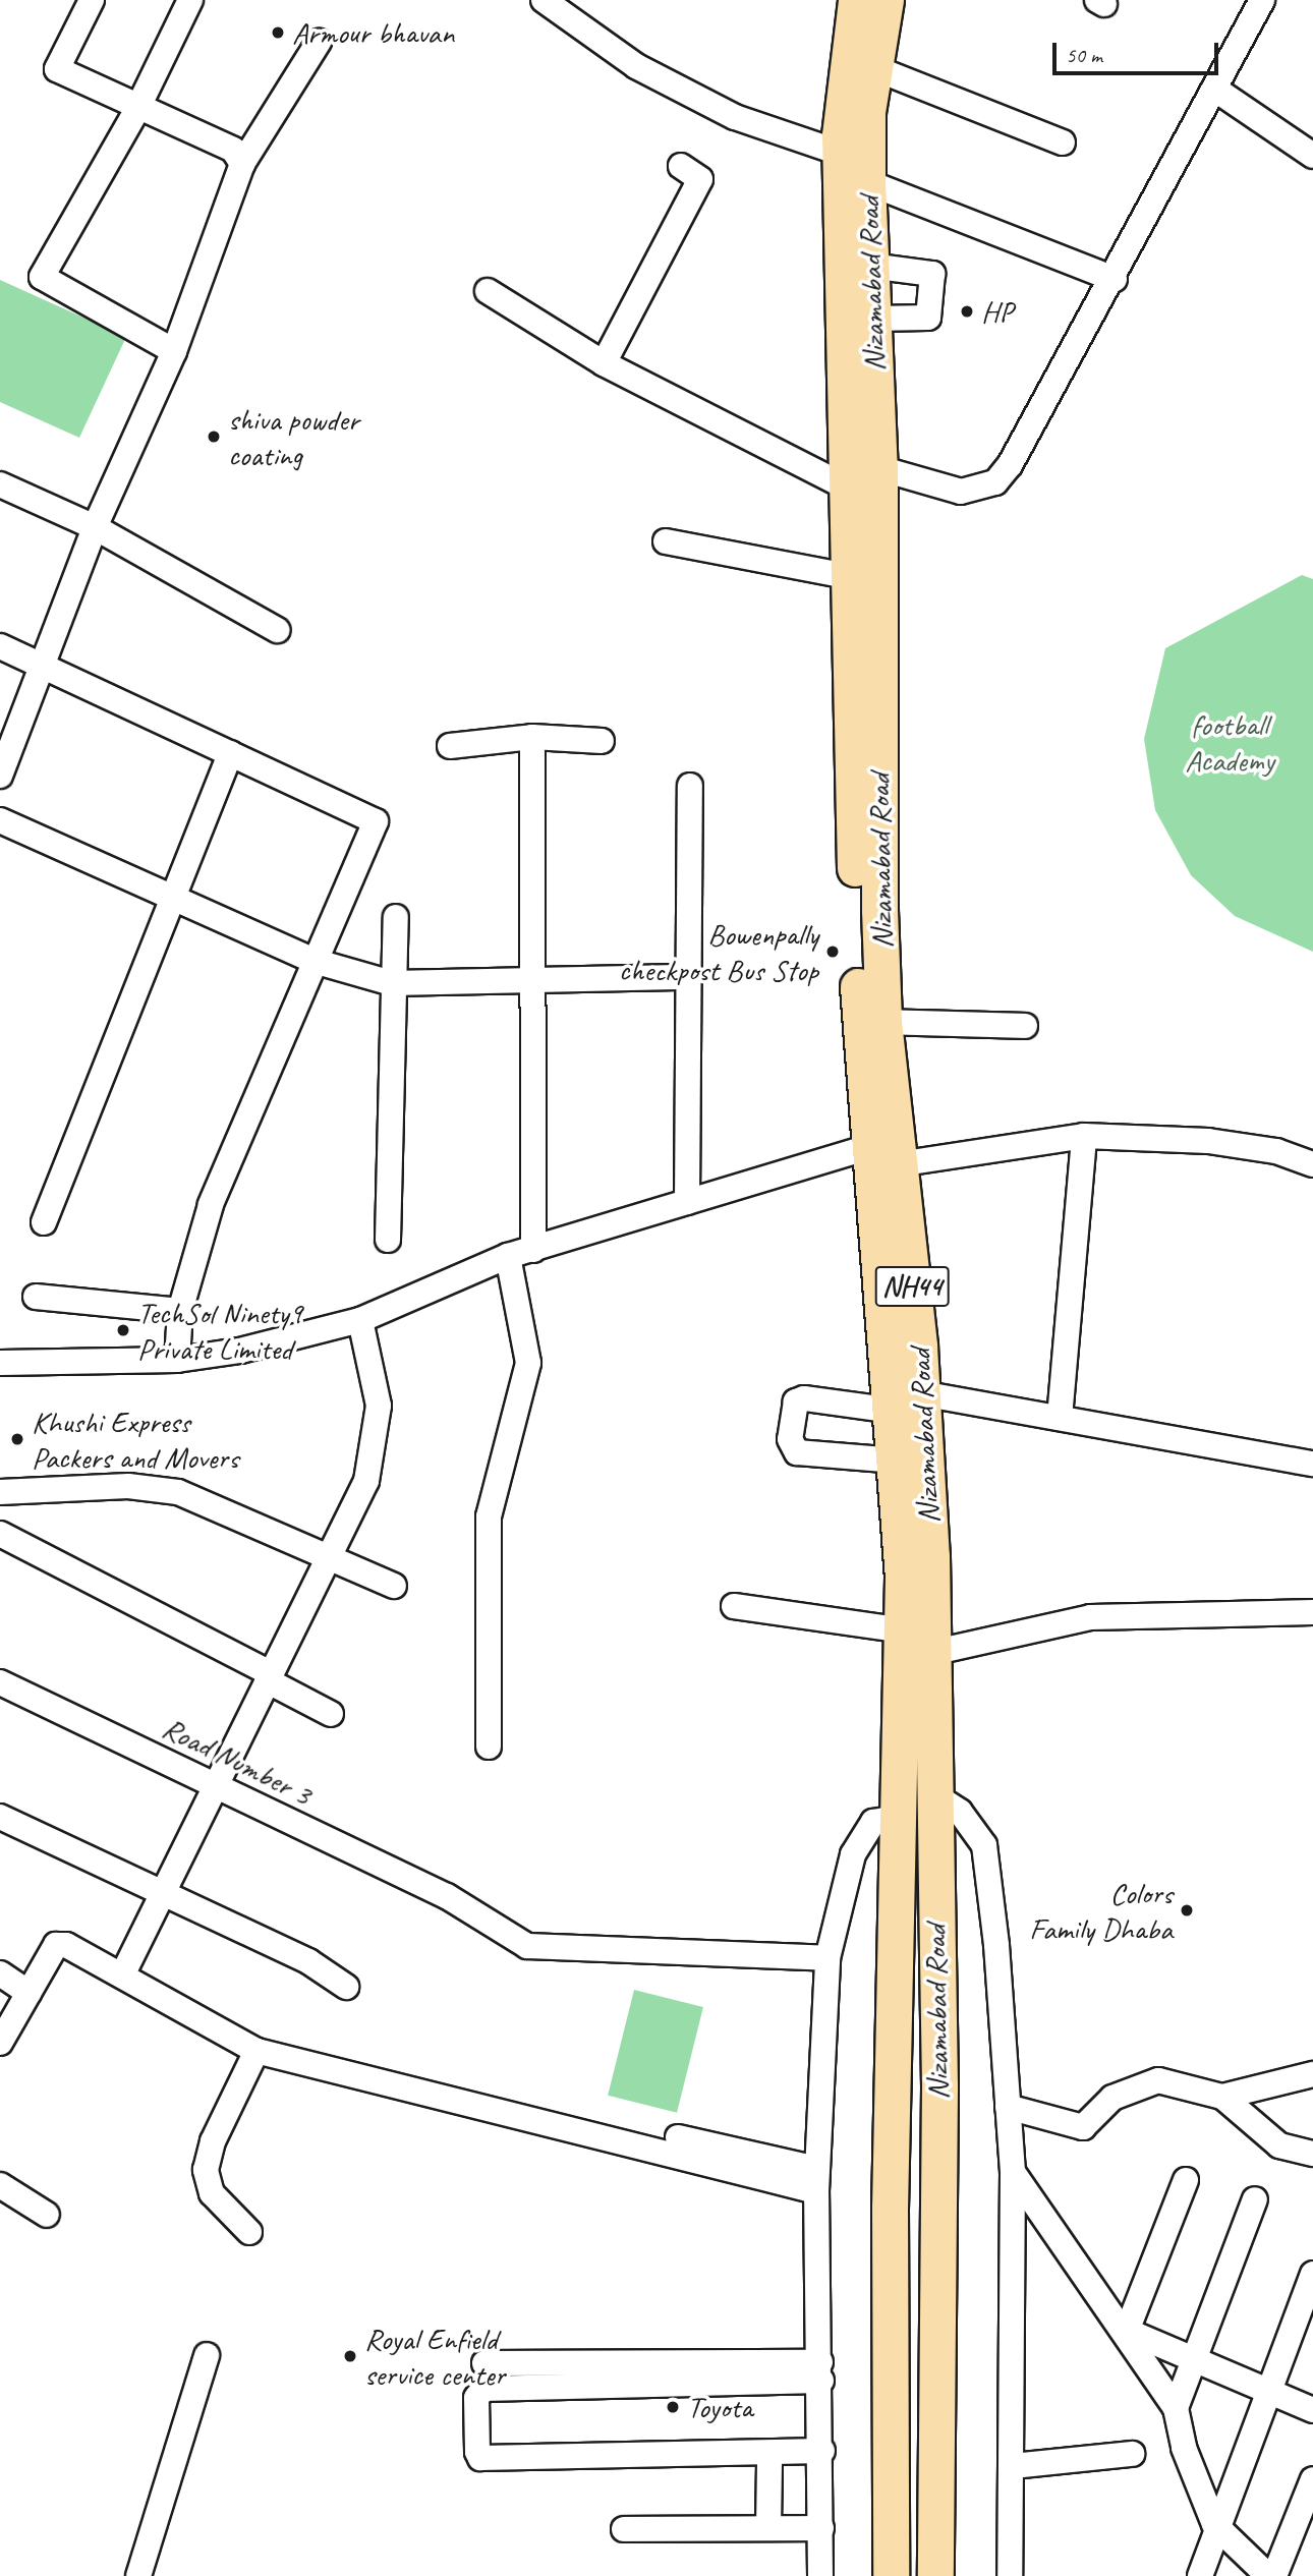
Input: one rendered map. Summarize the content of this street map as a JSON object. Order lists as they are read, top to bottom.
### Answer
{
  "streets": {
    "highway": ["Nizamabad Road", "NH44"],
    "street": ["Road Number 3"]
  },
  "parks": ["football Academy"],
  "places": [
    "Armour bhavan",
    "HP",
    "shiva powder coating",
    "Bowenpally checkpost Bus Stop",
    "TechSol Ninety9 Private Limited",
    "Khushi Express Packers and Movers",
    "Colors Family Dhaba",
    "Royal Enfield service center",
    "Toyota"
  ],
  "scale_bar": "50 m"
}
